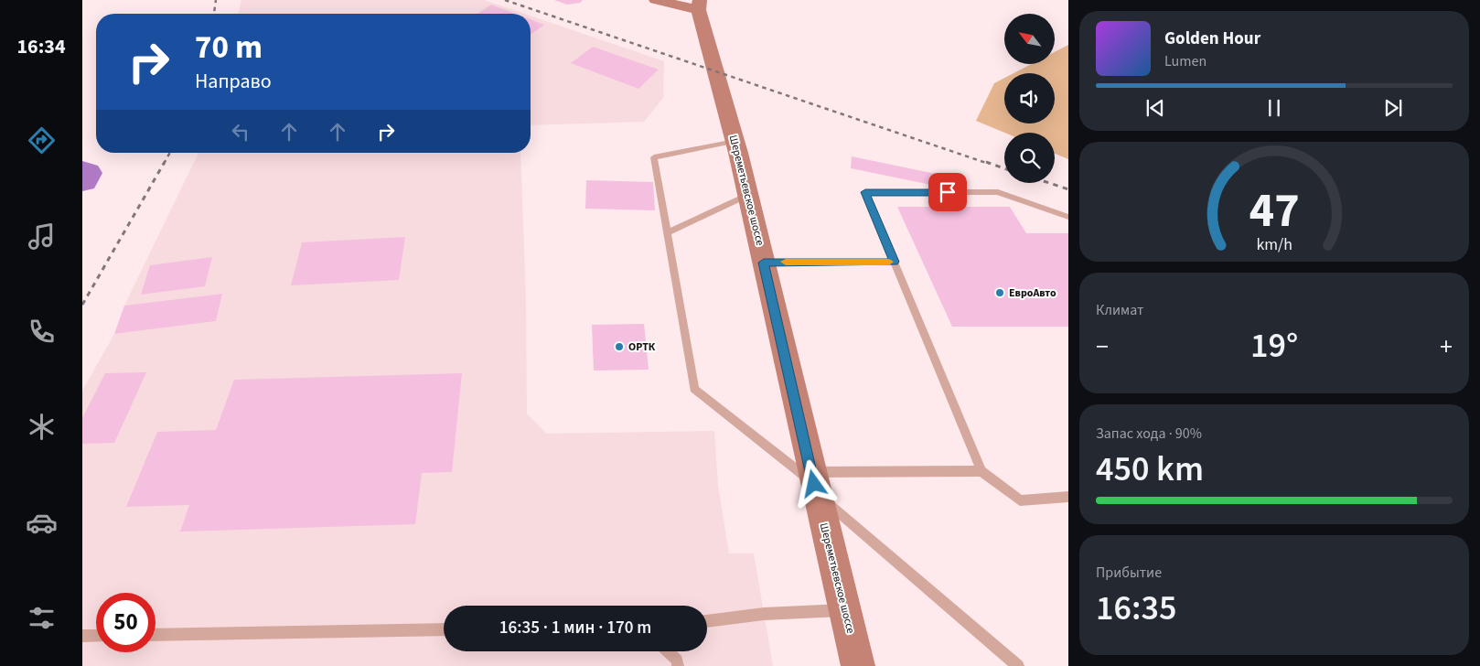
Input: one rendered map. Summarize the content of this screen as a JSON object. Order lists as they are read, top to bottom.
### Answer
{
  "streets": {
    "main road": ["Шереметьевское шоссе"]
  },
  "places": ["ЕвроАвто", "ОРТК"],
  "north": "top left",
  "page": {
    "tabs": "16:34",
    "turn": ["70 m", "Направо"],
    "song": ["Golden Hour", "Lumen"],
    "tile": [
      "Климат",
      ["Запас хода · 90%", "450 km"],
      ["Прибытие", "16:35"]
    ],
    "heat": ["−", "19°", "+"],
    "limit": "50",
    "trip": "16:35 · 1 мин · 170 m",
    "gauge": ["47", "km/h"]
  }
}
